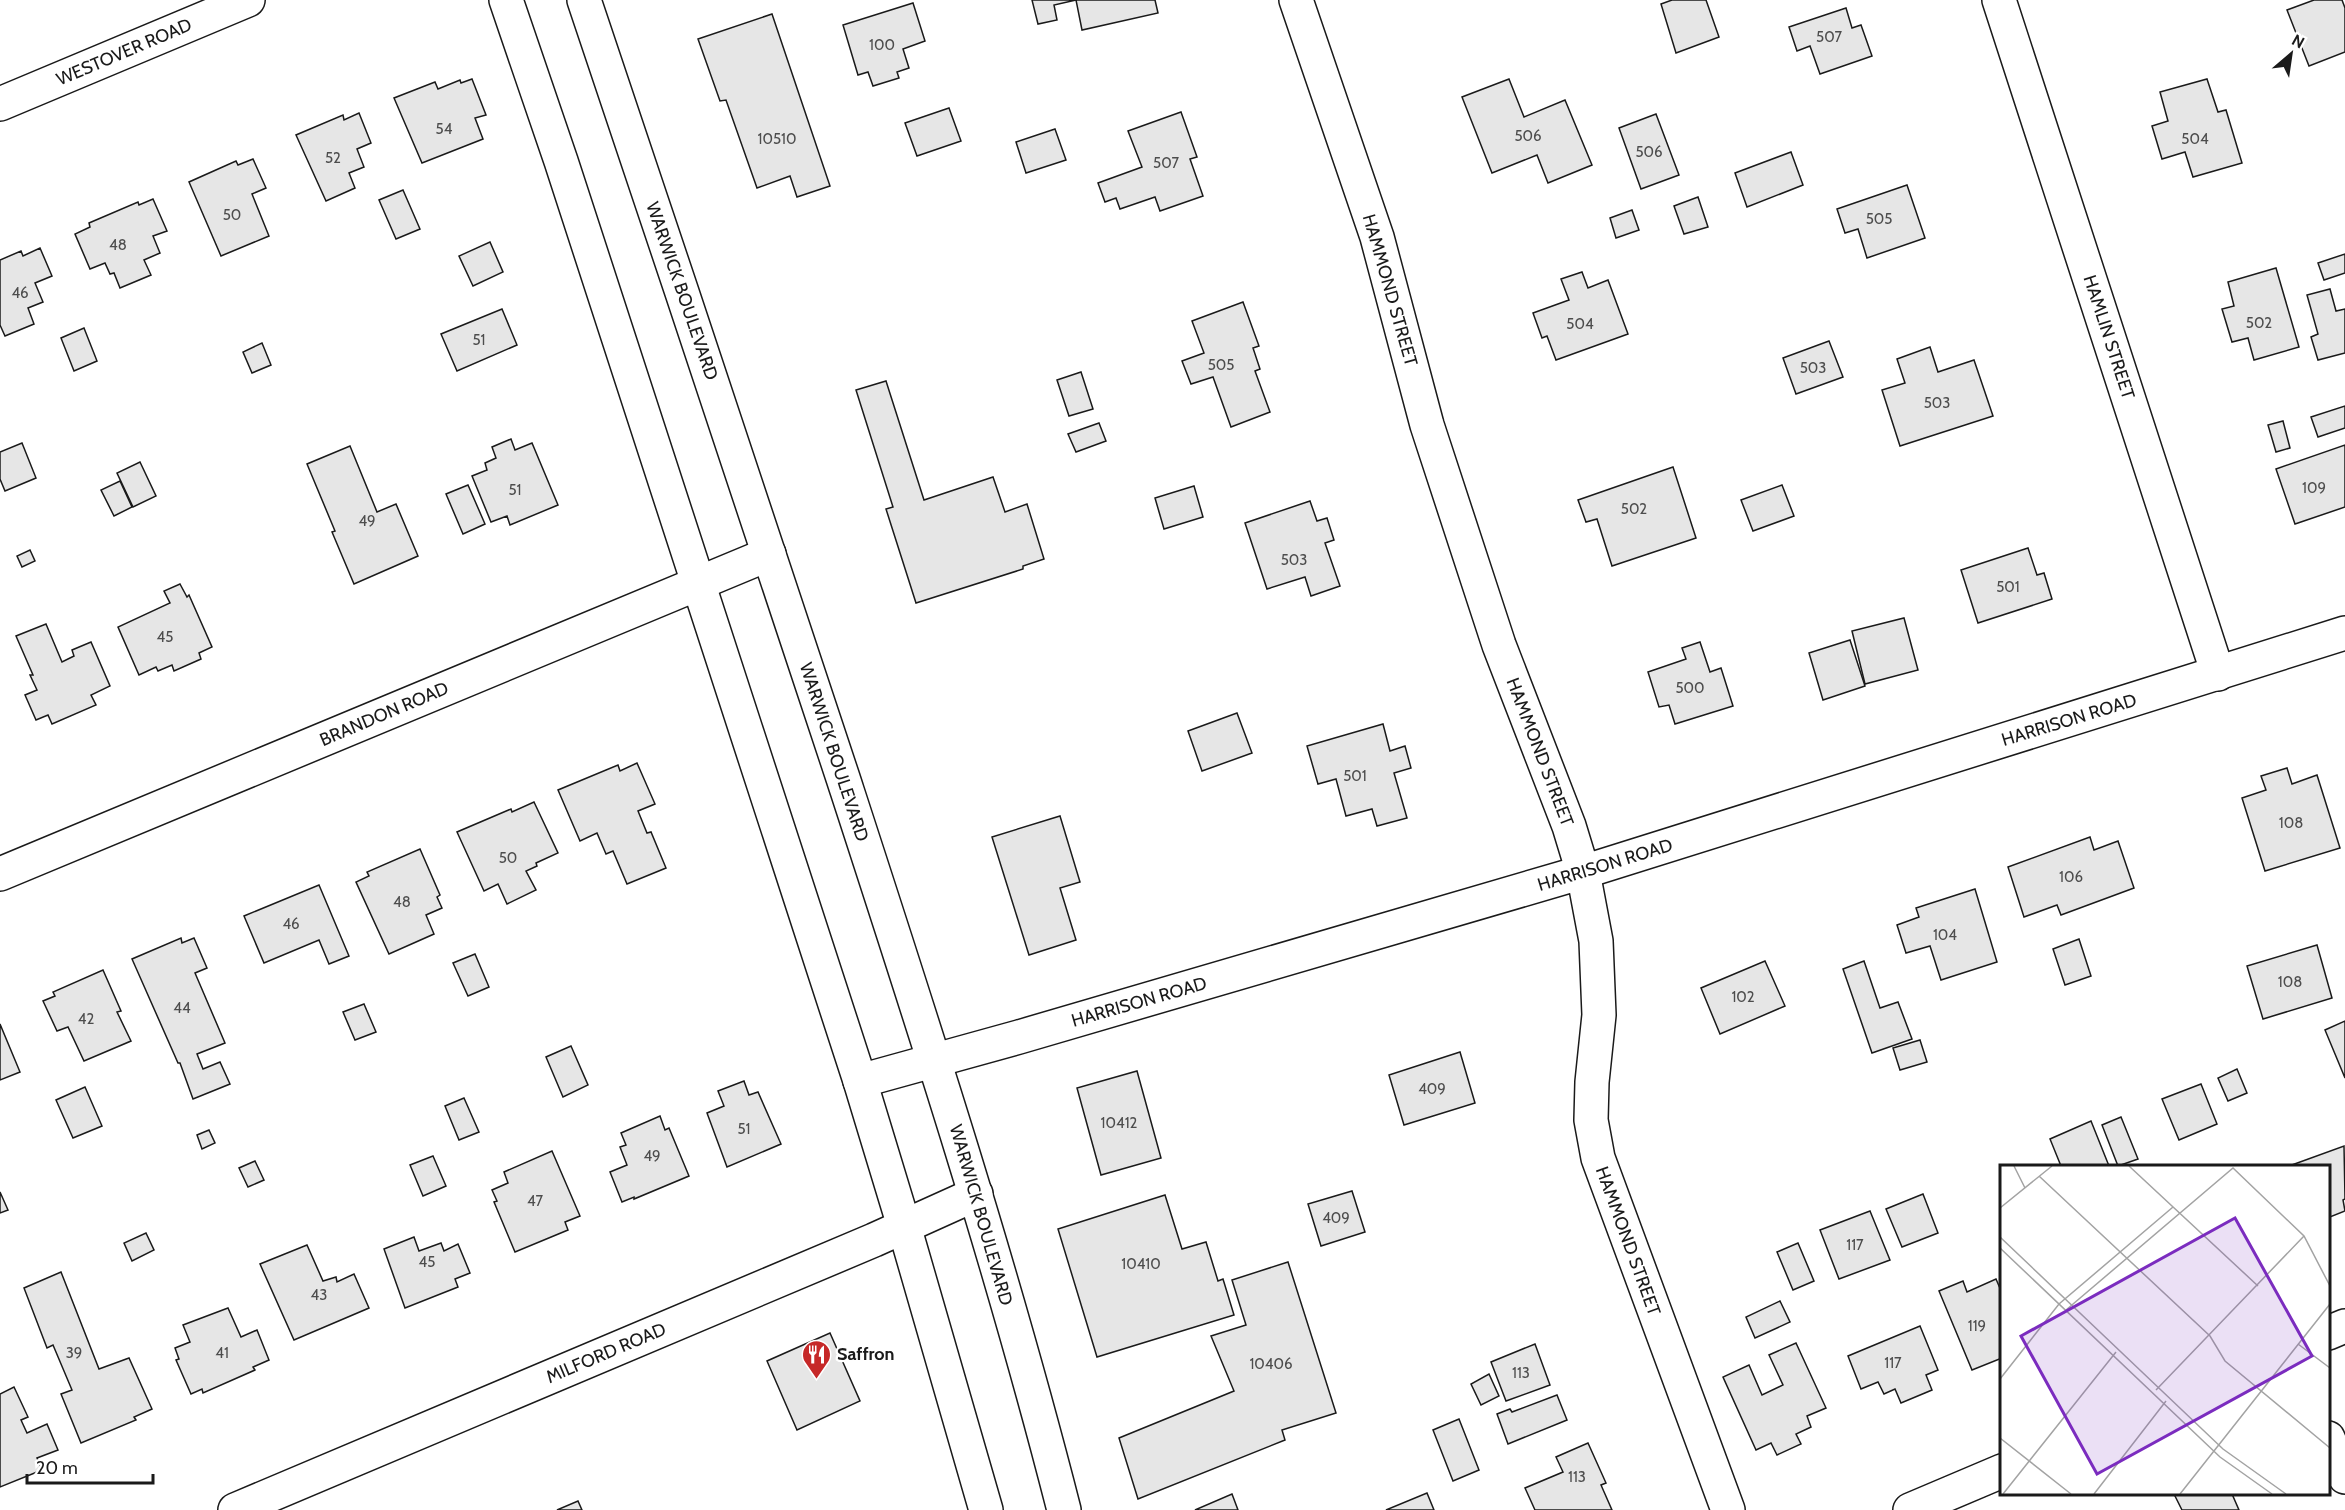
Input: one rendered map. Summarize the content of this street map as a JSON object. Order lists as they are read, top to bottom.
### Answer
{
  "streets": {
    "street": [
      "WESTOVER ROAD",
      "HAMMOND STREET",
      "WARWICK BOULEVARD",
      "HAMLIN STREET",
      "BRANDON ROAD",
      "HARRISON ROAD",
      "MILFORD ROAD"
    ]
  },
  "crossings": [
    ["HAMMOND STREET", "HARRISON ROAD"],
    ["WARWICK BOULEVARD", "BRANDON ROAD"],
    ["WARWICK BOULEVARD", "HARRISON ROAD"],
    ["WARWICK BOULEVARD", "MILFORD ROAD"],
    ["HAMLIN STREET", "HARRISON ROAD"]
  ],
  "places": {
    "restaurant": ["Saffron"]
  },
  "house_numbers": [
    "507",
    "100",
    "54",
    "506",
    "10510",
    "504",
    "506",
    "52",
    "507",
    "50",
    "505",
    "48",
    "46",
    "502",
    "504",
    "51",
    "505",
    "503",
    "503",
    "109",
    "51",
    "502",
    "49",
    "503",
    "501",
    "45",
    "500",
    "501",
    "108",
    "50",
    "106",
    "48",
    "46",
    "104",
    "108",
    "102",
    "44",
    "42",
    "409",
    "10412",
    "51",
    "49",
    "47",
    "409",
    "117",
    "45",
    "10410",
    "43",
    "119",
    "39",
    "41",
    "117",
    "10406",
    "113",
    "113"
  ],
  "scale_bar": "20 m",
  "north": "top right"
}
